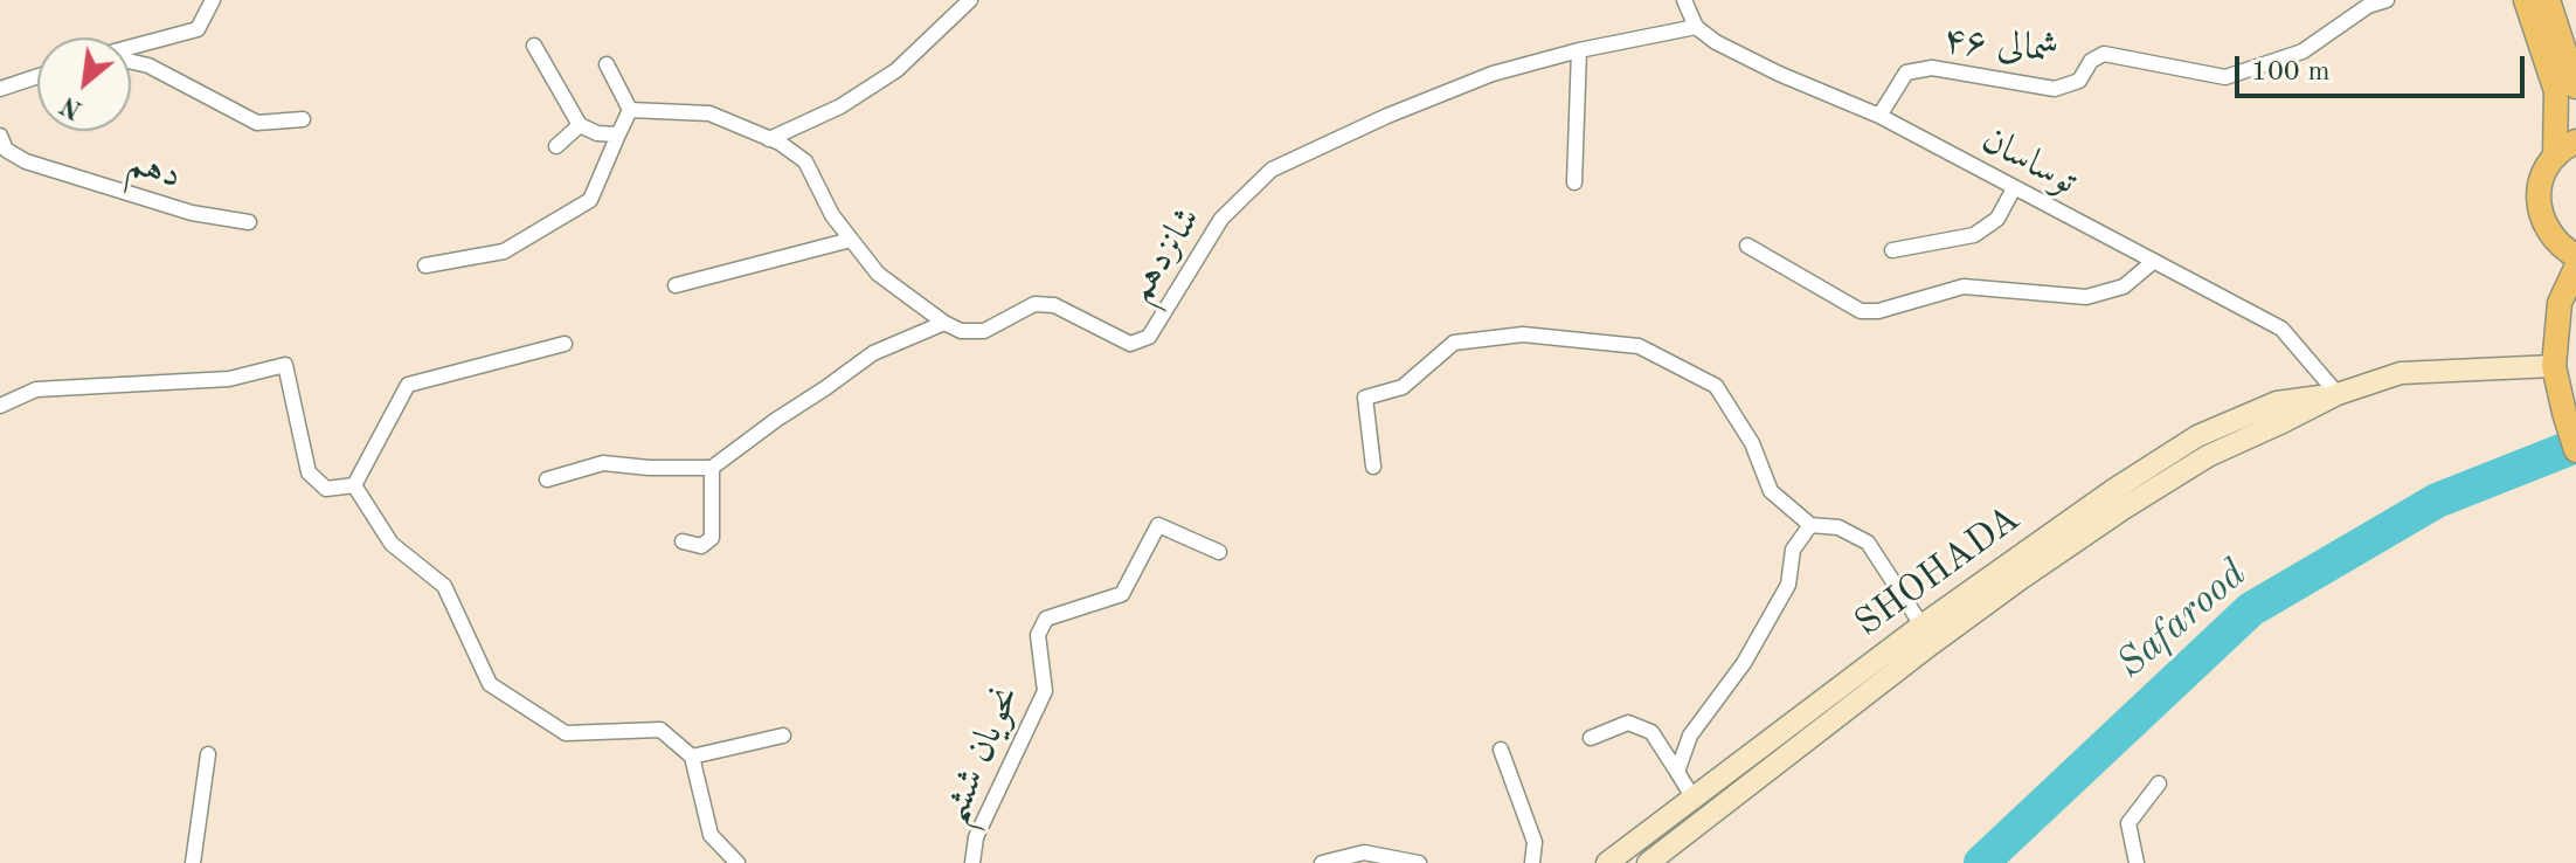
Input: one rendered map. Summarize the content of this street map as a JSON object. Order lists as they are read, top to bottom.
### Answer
{
  "streets": {
    "main road": ["SHOHADA"],
    "street": [
      "شمالی ۴۶",
      "توساسان",
      "دهم",
      "شانزدهم",
      "نحویان ششم"
    ]
  },
  "crossings": [
    ["شمالی ۴۶", "توساسان"],
    ["توساسان", "شانزدهم"],
    ["توساسان", "SHOHADA"]
  ],
  "water": ["Safarood"],
  "scale_bar": "100 m",
  "north": "bottom left"
}
